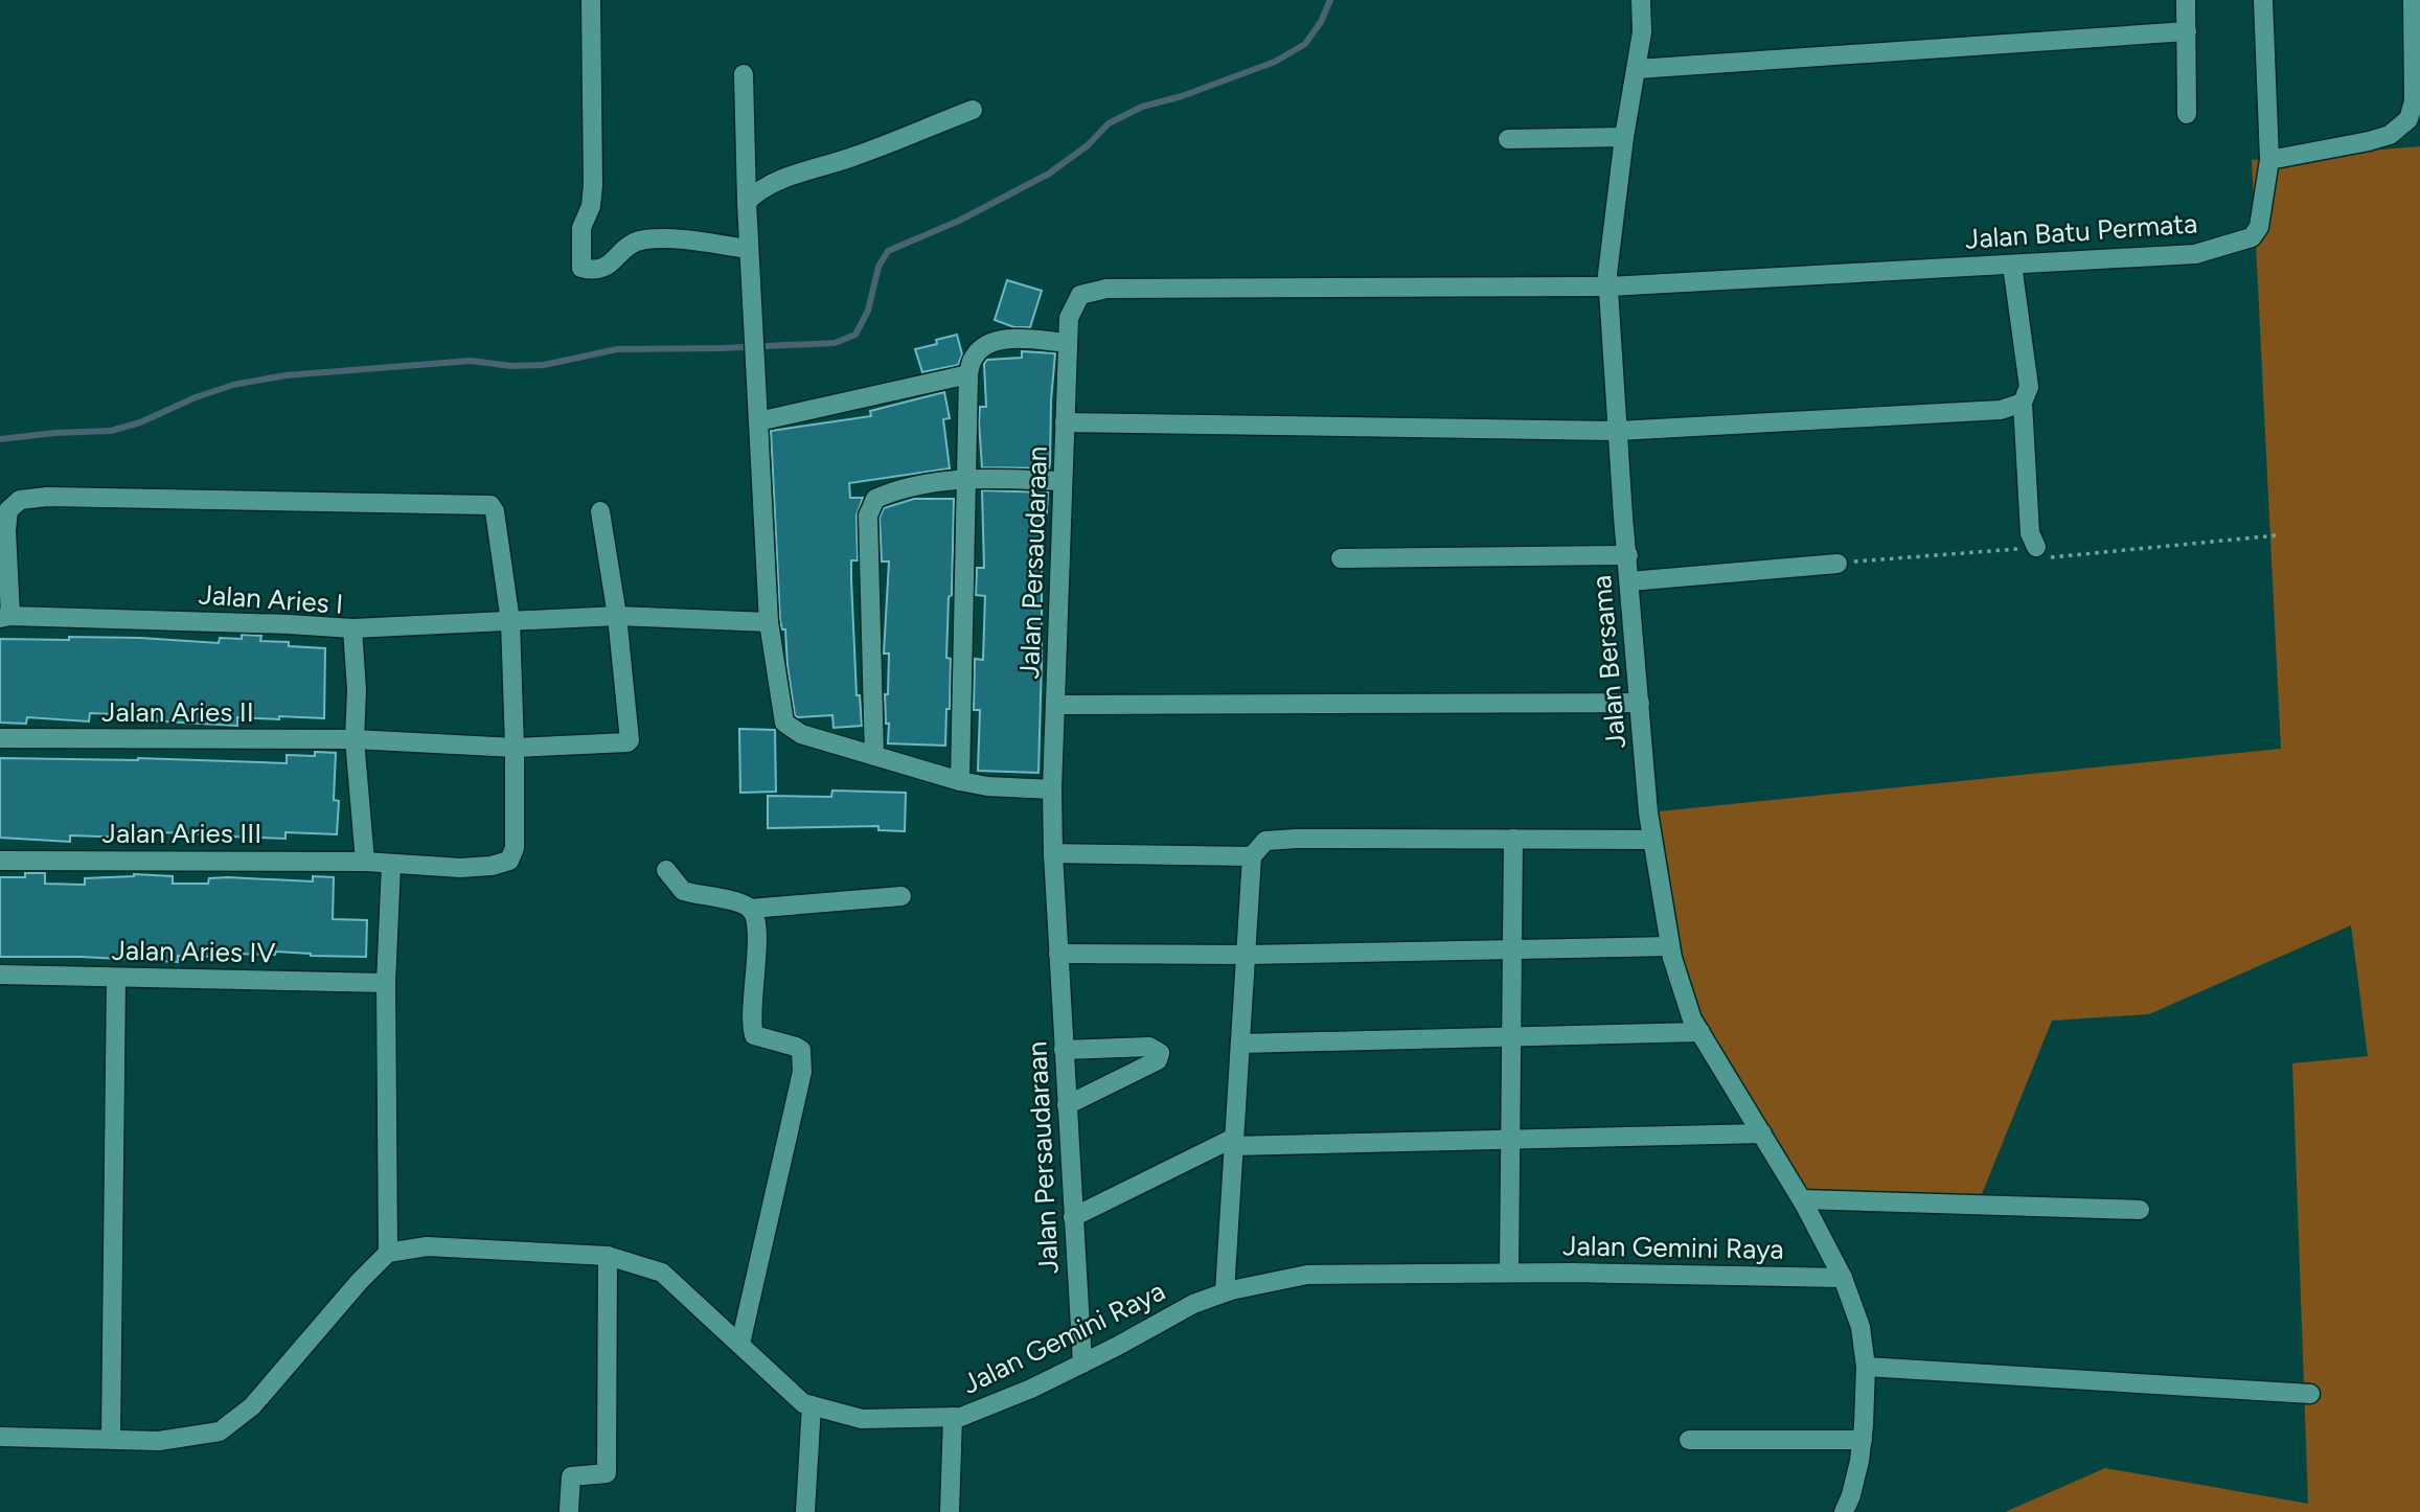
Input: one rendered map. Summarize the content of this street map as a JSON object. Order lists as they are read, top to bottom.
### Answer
{
  "streets": {
    "street": [
      "Jalan Batu Permata",
      "Jalan Persaudaraan",
      "Jalan Aries I",
      "Jalan Bersama",
      "Jalan Aries II",
      "Jalan Aries III",
      "Jalan Aries IV",
      "Jalan Gemini Raya"
    ]
  },
  "crossings": [
    ["Jalan Batu Permata", "Jalan Persaudaraan"],
    ["Jalan Batu Permata", "Jalan Bersama"],
    ["Jalan Persaudaraan", "Jalan Bersama"],
    ["Jalan Persaudaraan", "Jalan Gemini Raya"],
    ["Jalan Aries I", "Jalan Aries II"],
    ["Jalan Aries I", "Jalan Aries III"],
    ["Jalan Bersama", "Jalan Gemini Raya"],
    ["Jalan Aries II", "Jalan Aries III"]
  ]
}
